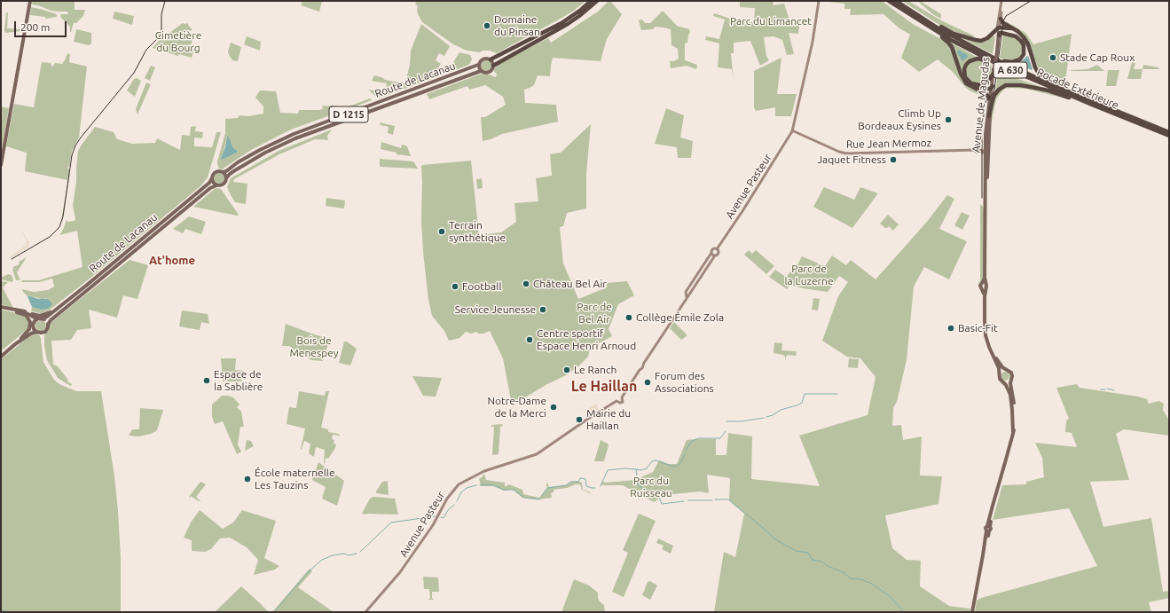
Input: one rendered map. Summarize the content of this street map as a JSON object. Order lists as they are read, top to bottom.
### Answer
{
  "streets": {
    "highway": ["A 630", "Rocade Extérieure"],
    "main road": [
      "Route de Lacanau",
      "Avenue de Magudas",
      "D 1215",
      "Rue Jean Mermoz",
      "Avenue Pasteur"
    ]
  },
  "crossings": [
    ["Avenue de Magudas", "Rue Jean Mermoz"],
    ["Rue Jean Mermoz", "Avenue Pasteur"]
  ],
  "districts": ["At'home", "Le Haillan"],
  "parks": [
    "Parc du Limancet",
    "Cimetière du Bourg",
    "Parc de la Luzerne",
    "Parc de Bel Air",
    "Bois de Menespey",
    "Parc du Ruisseau"
  ],
  "places": [
    "Domaine du Pinsan",
    "Stade Cap Roux",
    "Climb Up Bordeaux Eysines",
    "Jaquet Fitness",
    "Terrain synthétique",
    "Château Bel Air",
    "Football",
    "Service Jeunesse",
    "Collège Émile Zola",
    "Basic-Fit",
    "Centre sportif Espace Henri Arnoud",
    "Le Ranch",
    "Espace de la Sablière",
    "Forum des Associations",
    "Notre-Dame de la Merci",
    "Mairie du Haillan",
    "École maternelle Les Tauzins"
  ],
  "scale_bar": "200 m"
}
